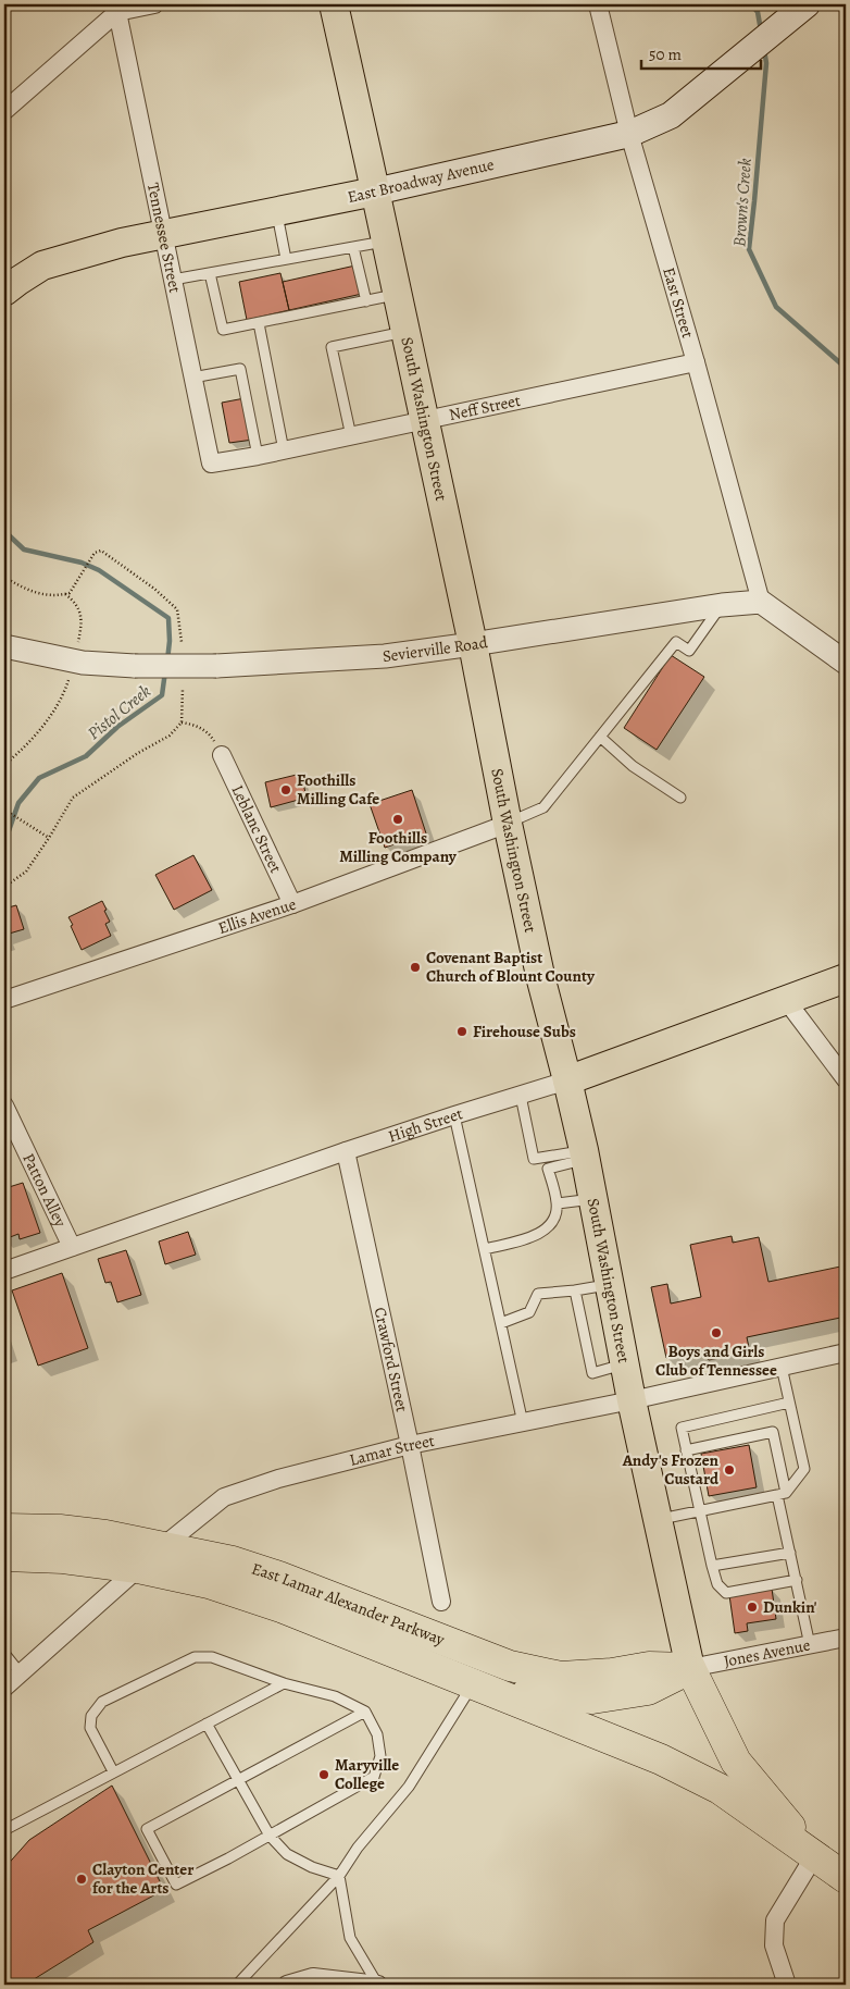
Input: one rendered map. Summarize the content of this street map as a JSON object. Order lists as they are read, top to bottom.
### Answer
{
  "streets": {
    "highway": ["East Lamar Alexander Parkway"],
    "main road": ["East Broadway Avenue", "South Washington Street", "High Street"],
    "street": [
      "Tennessee Street",
      "East Street",
      "Neff Street",
      "Sevierville Road",
      "Leblanc Street",
      "Ellis Avenue",
      "Patton Alley",
      "Crawford Street",
      "Lamar Street",
      "Jones Avenue"
    ]
  },
  "crossings": [
    ["East Broadway Avenue", "Tennessee Street"],
    ["East Broadway Avenue", "East Street"],
    ["East Broadway Avenue", "South Washington Street"],
    ["Tennessee Street", "Neff Street"],
    ["East Street", "Neff Street"],
    ["East Street", "Sevierville Road"],
    ["Neff Street", "South Washington Street"],
    ["South Washington Street", "Sevierville Road"],
    ["South Washington Street", "Ellis Avenue"],
    ["South Washington Street", "High Street"],
    ["South Washington Street", "Lamar Street"],
    ["South Washington Street", "East Lamar Alexander Parkway"],
    ["South Washington Street", "Jones Avenue"],
    ["Leblanc Street", "Ellis Avenue"],
    ["High Street", "Patton Alley"],
    ["High Street", "Crawford Street"],
    ["Crawford Street", "Lamar Street"],
    ["Lamar Street", "East Lamar Alexander Parkway"],
    ["East Lamar Alexander Parkway", "Jones Avenue"]
  ],
  "water": ["Brown's Creek", "Pistol Creek"],
  "places": [
    "Foothills Milling Cafe",
    "Foothills Milling Company",
    "Covenant Baptist Church of Blount County",
    "Firehouse Subs",
    "Boys and Girls Club of Tennessee",
    "Andy's Frozen Custard",
    "Dunkin'",
    "Maryville College",
    "Clayton Center for the Arts"
  ],
  "scale_bar": "50 m"
}
